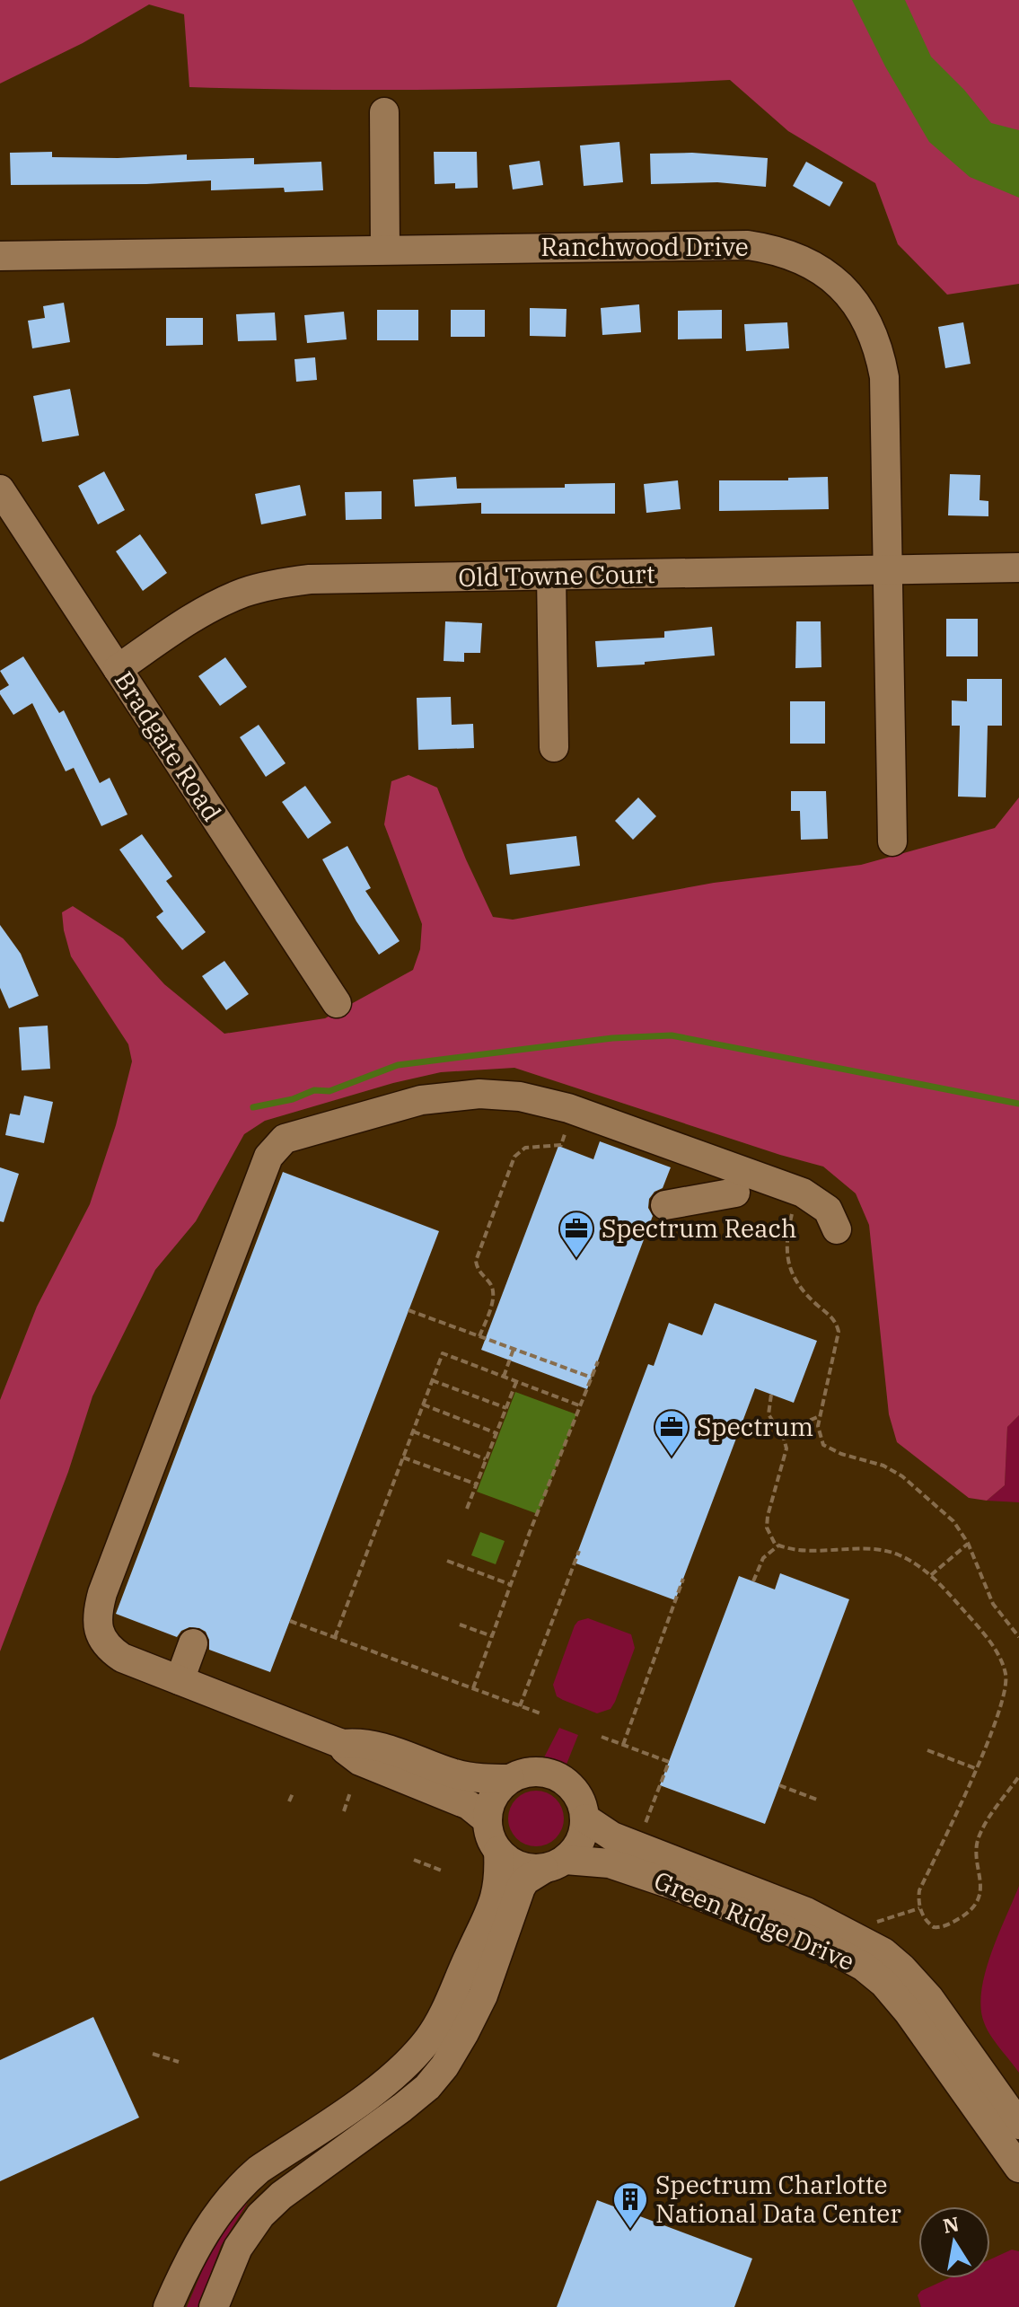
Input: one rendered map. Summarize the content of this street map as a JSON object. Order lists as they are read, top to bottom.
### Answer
{
  "streets": {
    "street": [
      "Ranchwood Drive",
      "Old Towne Court",
      "Bradgate Road",
      "Green Ridge Drive"
    ]
  },
  "crossings": [
    ["Ranchwood Drive", "Old Towne Court"],
    ["Old Towne Court", "Bradgate Road"]
  ],
  "places": {
    "office": ["Spectrum Reach", "Spectrum"],
    "building": ["Spectrum Charlotte National Data Center"]
  },
  "north": "top"
}
